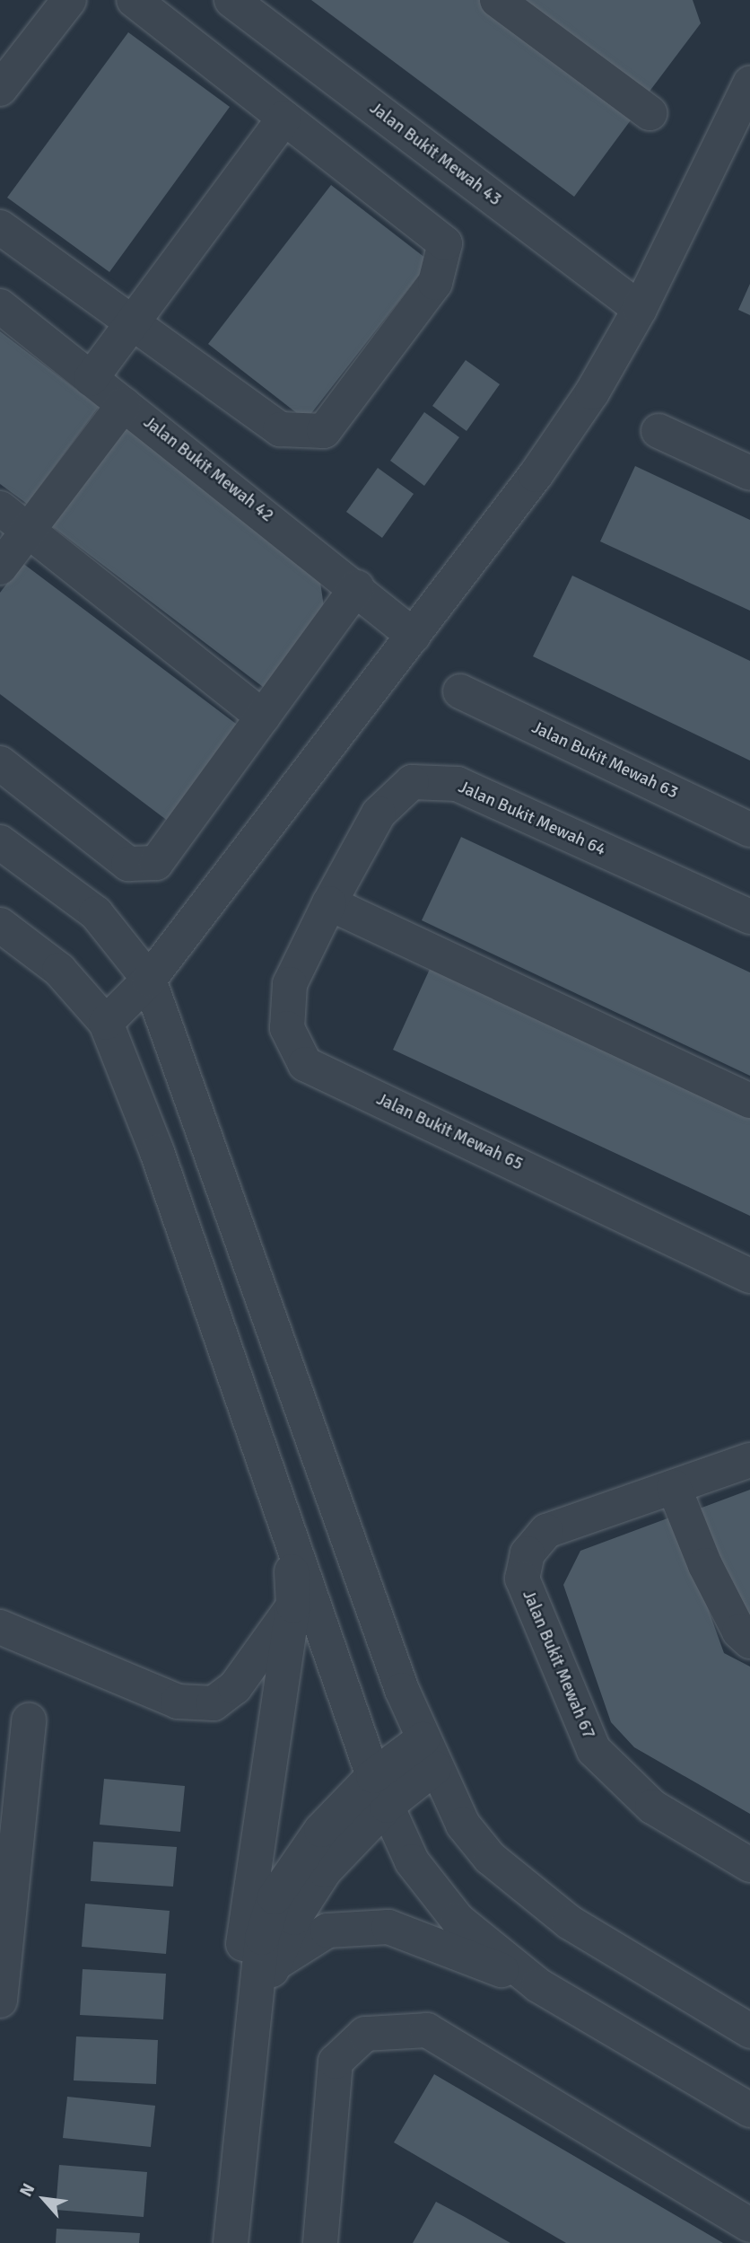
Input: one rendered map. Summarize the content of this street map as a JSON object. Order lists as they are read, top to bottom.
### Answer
{
  "streets": {
    "street": [
      "Jalan Bukit Mewah 43",
      "Jalan Bukit Mewah 42",
      "Jalan Bukit Mewah 63",
      "Jalan Bukit Mewah 64",
      "Jalan Bukit Mewah 65",
      "Jalan Bukit Mewah 67"
    ]
  },
  "crossings": [
    ["Jalan Bukit Mewah 64", "Jalan Bukit Mewah 65"]
  ],
  "north": "top left"
}
